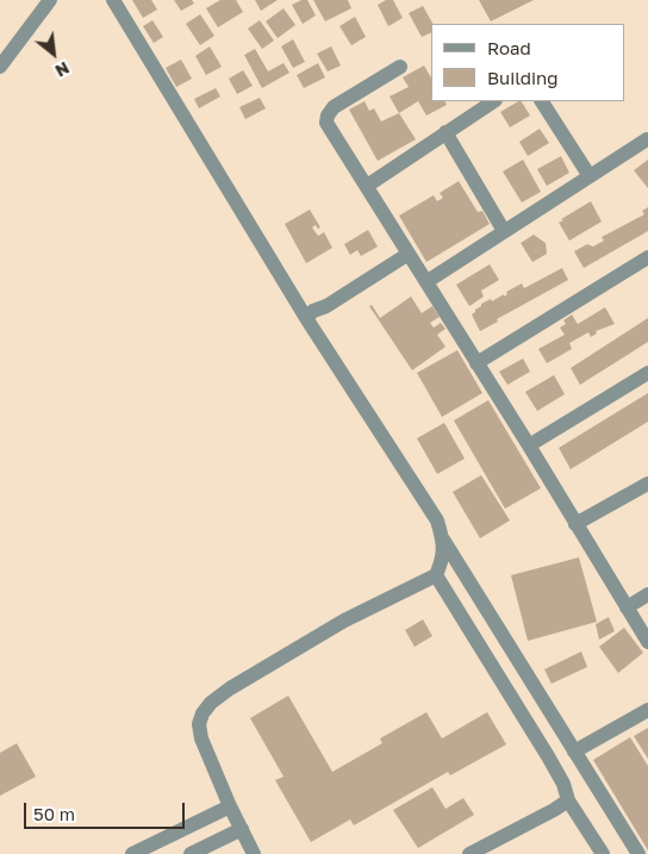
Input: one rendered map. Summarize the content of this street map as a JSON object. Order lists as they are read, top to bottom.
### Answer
{
  "legend": ["Road", "Building"],
  "scale_bar": "50 m",
  "north": "bottom right"
}
